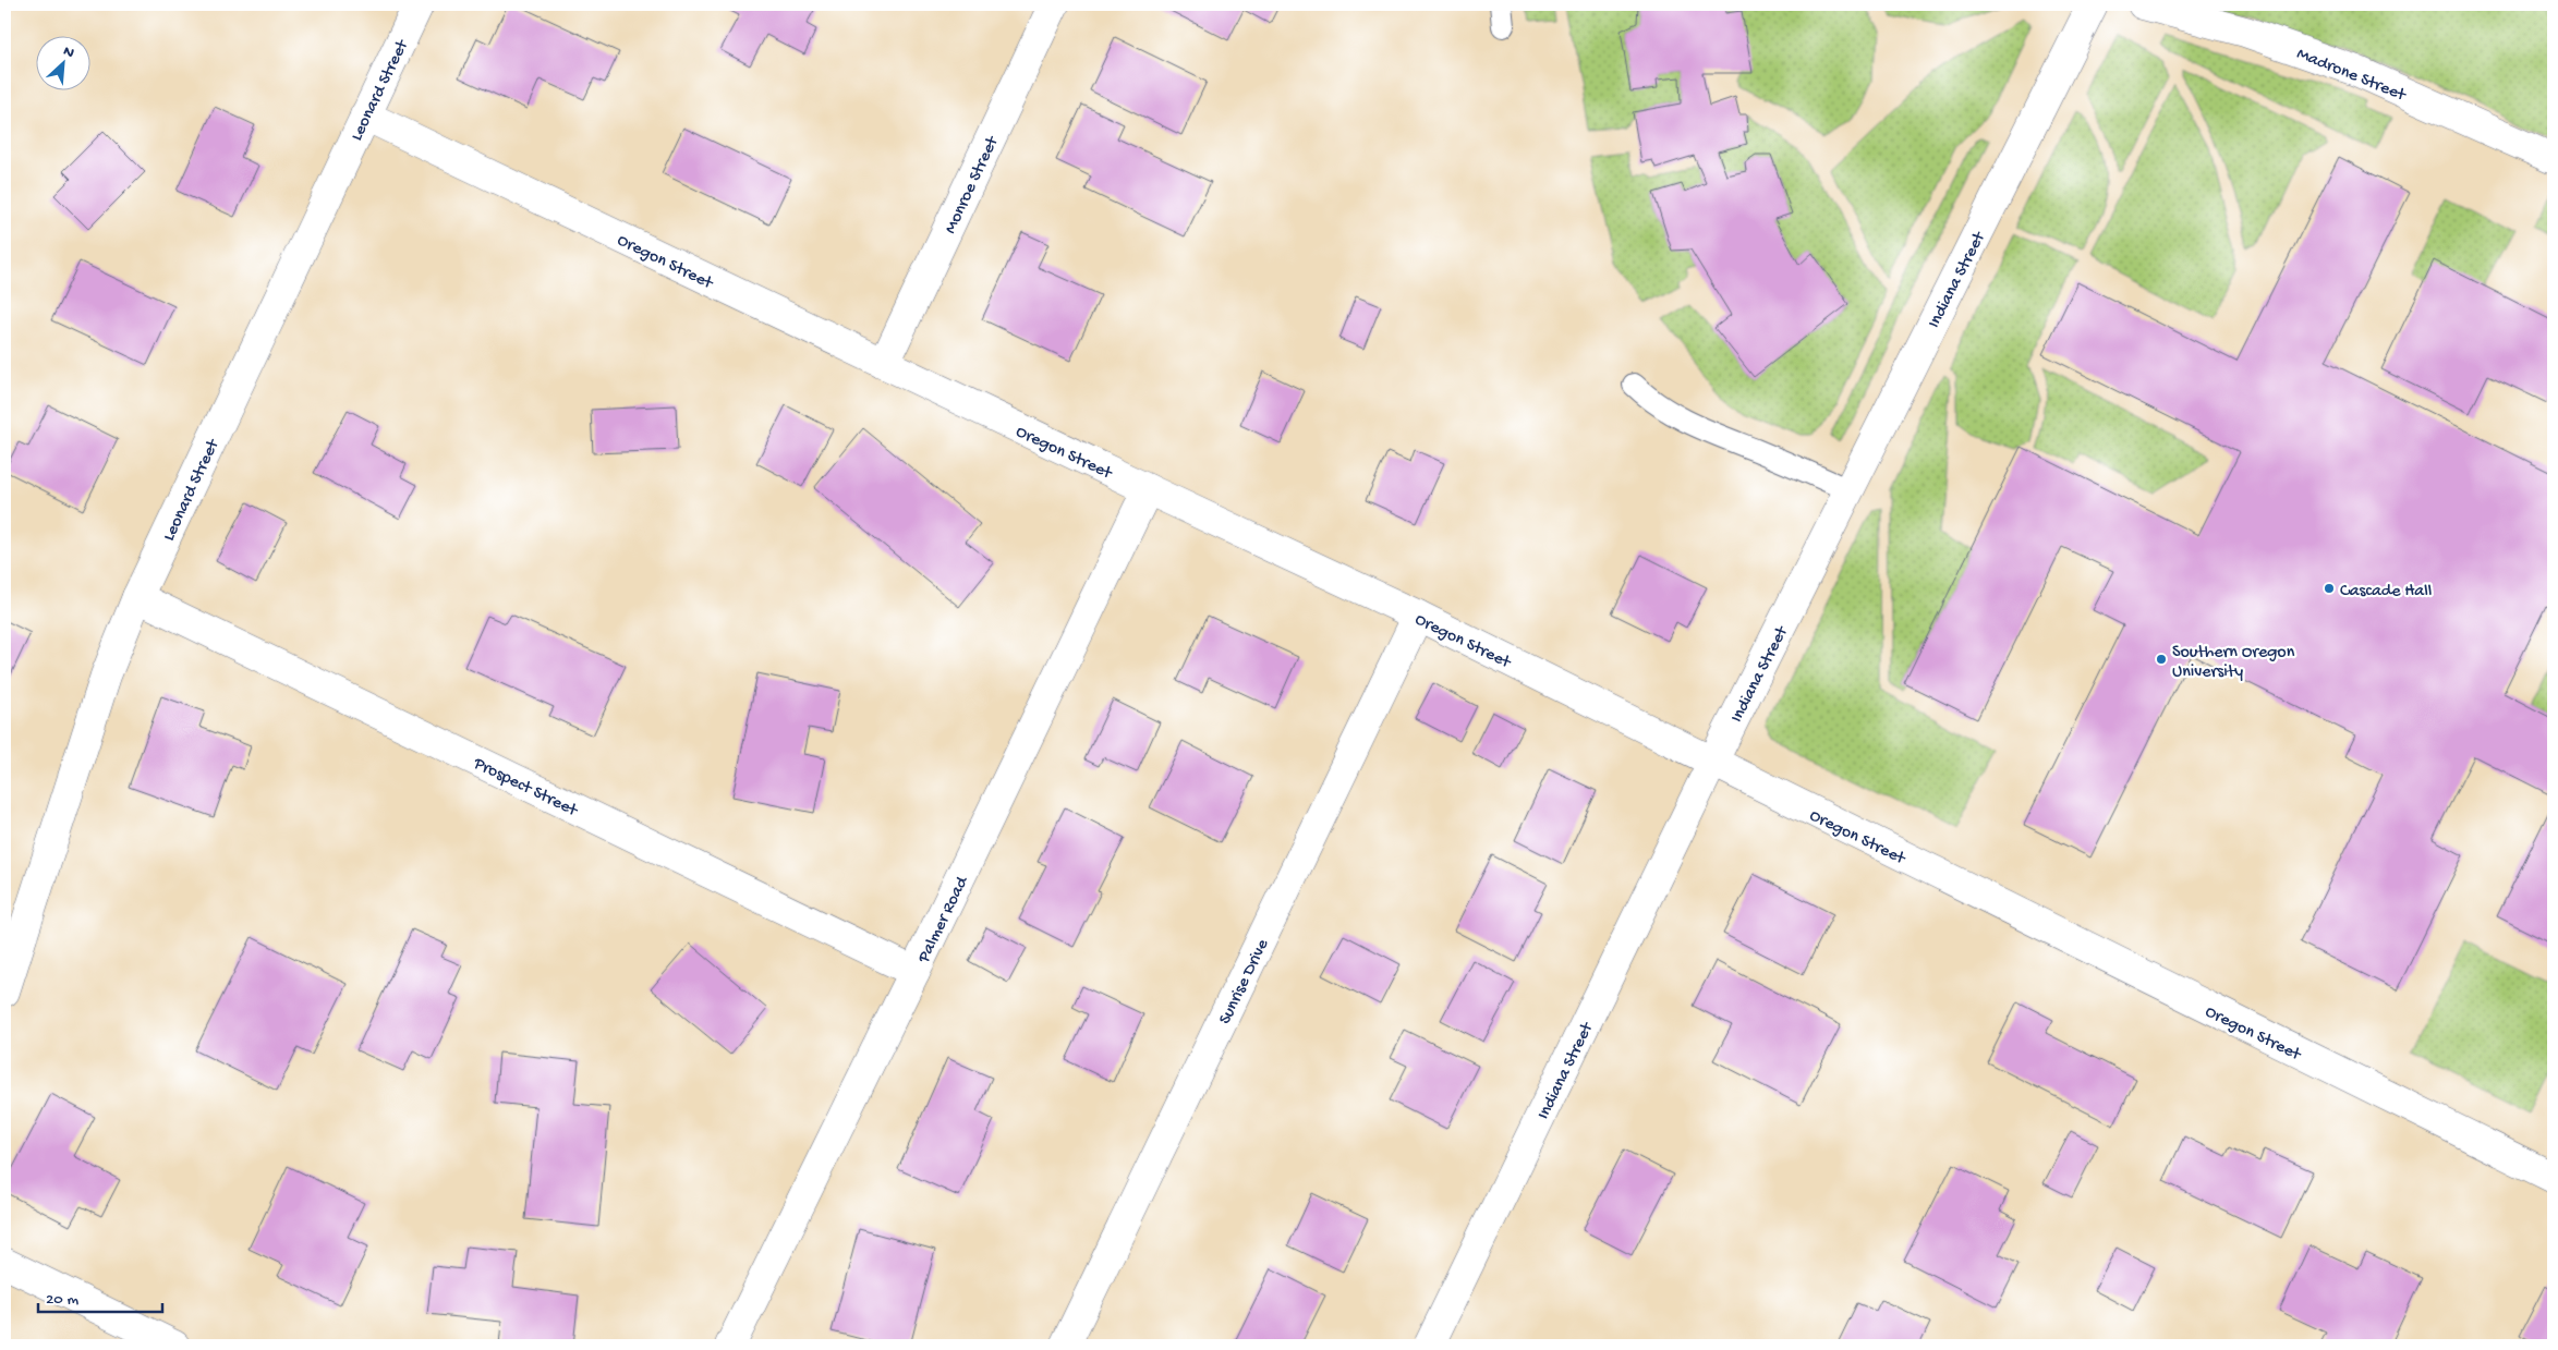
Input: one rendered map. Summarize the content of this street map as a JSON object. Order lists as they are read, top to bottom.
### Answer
{
  "streets": {
    "street": [
      "Madrone Street",
      "Leonard Street",
      "Monroe Street",
      "Oregon Street",
      "Indiana Street",
      "Prospect Street",
      "Palmer Road",
      "Sunrise Drive"
    ]
  },
  "crossings": [
    ["Leonard Street", "Oregon Street"],
    ["Leonard Street", "Prospect Street"],
    ["Monroe Street", "Oregon Street"],
    ["Oregon Street", "Indiana Street"],
    ["Oregon Street", "Palmer Road"],
    ["Oregon Street", "Sunrise Drive"],
    ["Prospect Street", "Palmer Road"]
  ],
  "places": ["Cascade Hall", "Southern Oregon University"],
  "scale_bar": "20 m",
  "north": "top right"
}
